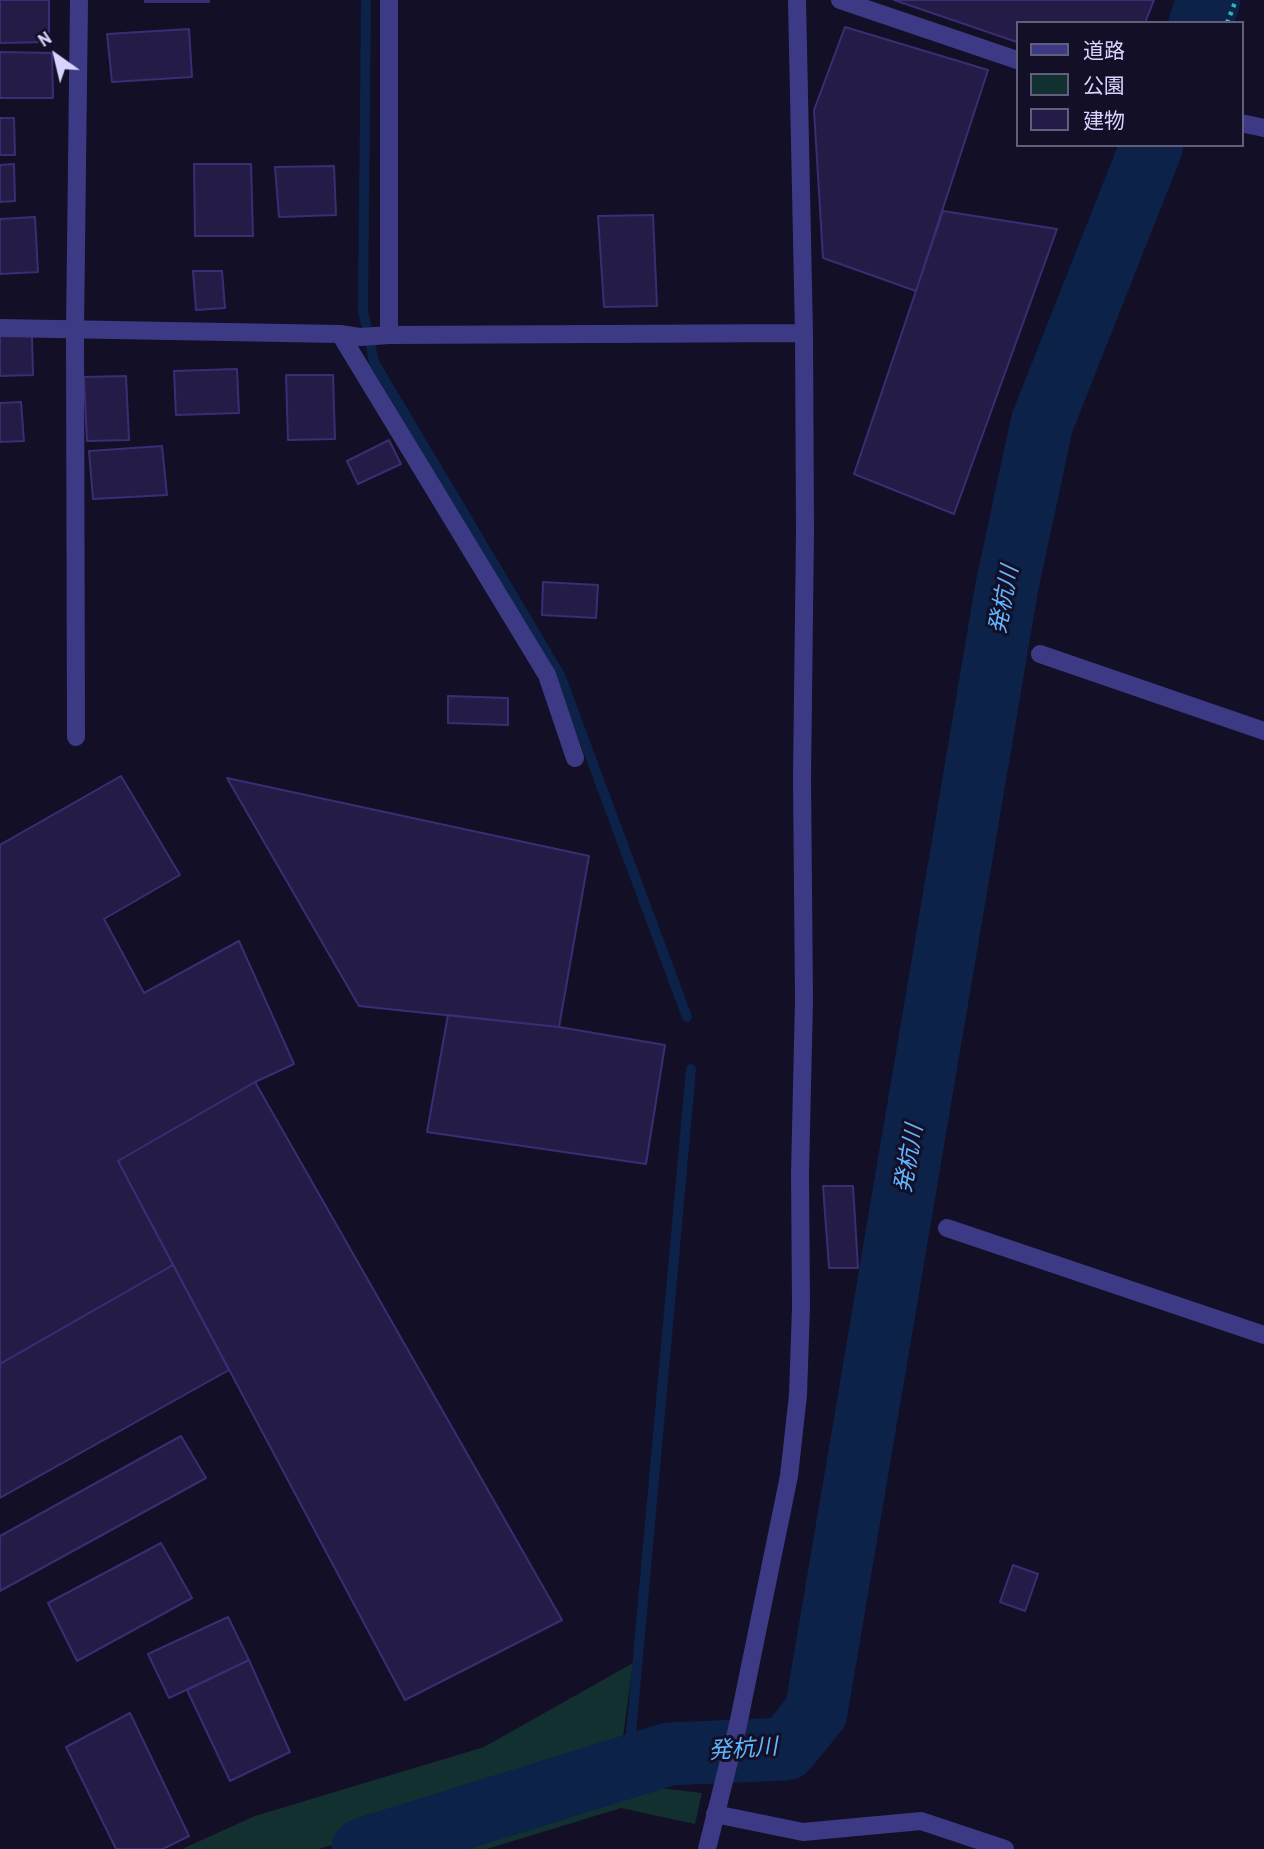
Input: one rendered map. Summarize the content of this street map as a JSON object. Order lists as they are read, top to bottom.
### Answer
{
  "water": ["発杭川"],
  "legend": ["道路", "公園", "建物"],
  "north": "top left"
}
